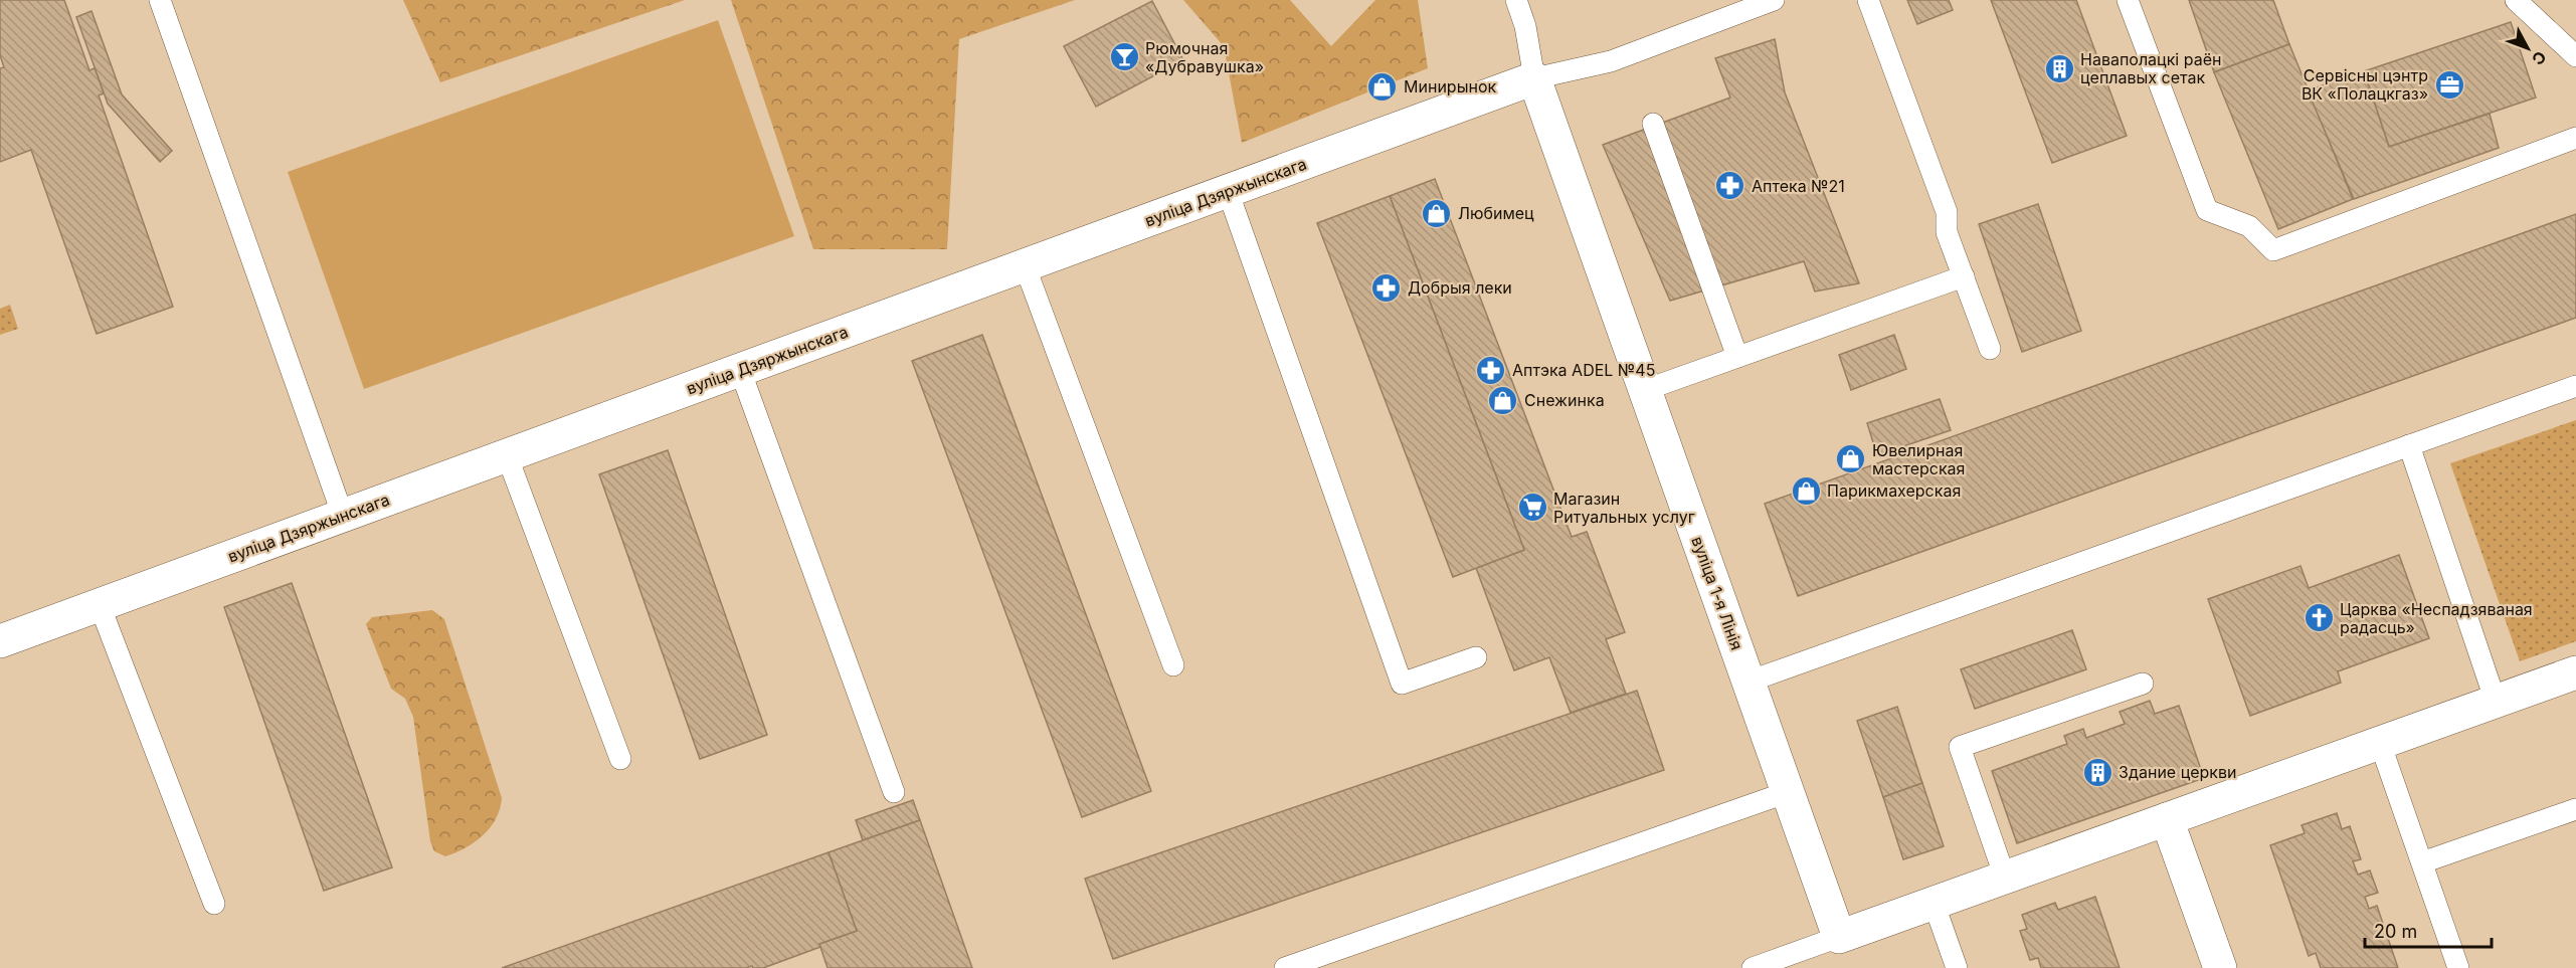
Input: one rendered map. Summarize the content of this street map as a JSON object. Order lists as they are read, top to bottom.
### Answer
{
  "streets": {
    "street": ["вуліца Дзяржынскага", "вуліца 1-я Лінія"]
  },
  "crossings": [
    ["вуліца Дзяржынскага", "вуліца 1-я Лінія"]
  ],
  "places": {
    "bar": ["Рюмочная «Дубравушка»"],
    "building": ["Наваполацкі раён цеплавых сетак", "Здание церкви"],
    "office": ["Сервісны цэнтр ВК «Полацкгаз»"],
    "shop": [
      "Минирынок",
      "Любимец",
      "Снежинка",
      "Ювелирная мастерская",
      "Парикмахерская"
    ],
    "pharmacy": ["Аптека №21", "Добрыя леки", "Аптэка ADEL №45"],
    "supermarket": ["Магазин Ритуальных услуг"],
    "church": ["Царква «Неспадзяваная радасць»"]
  },
  "scale_bar": "20 m",
  "north": "bottom right"
}
